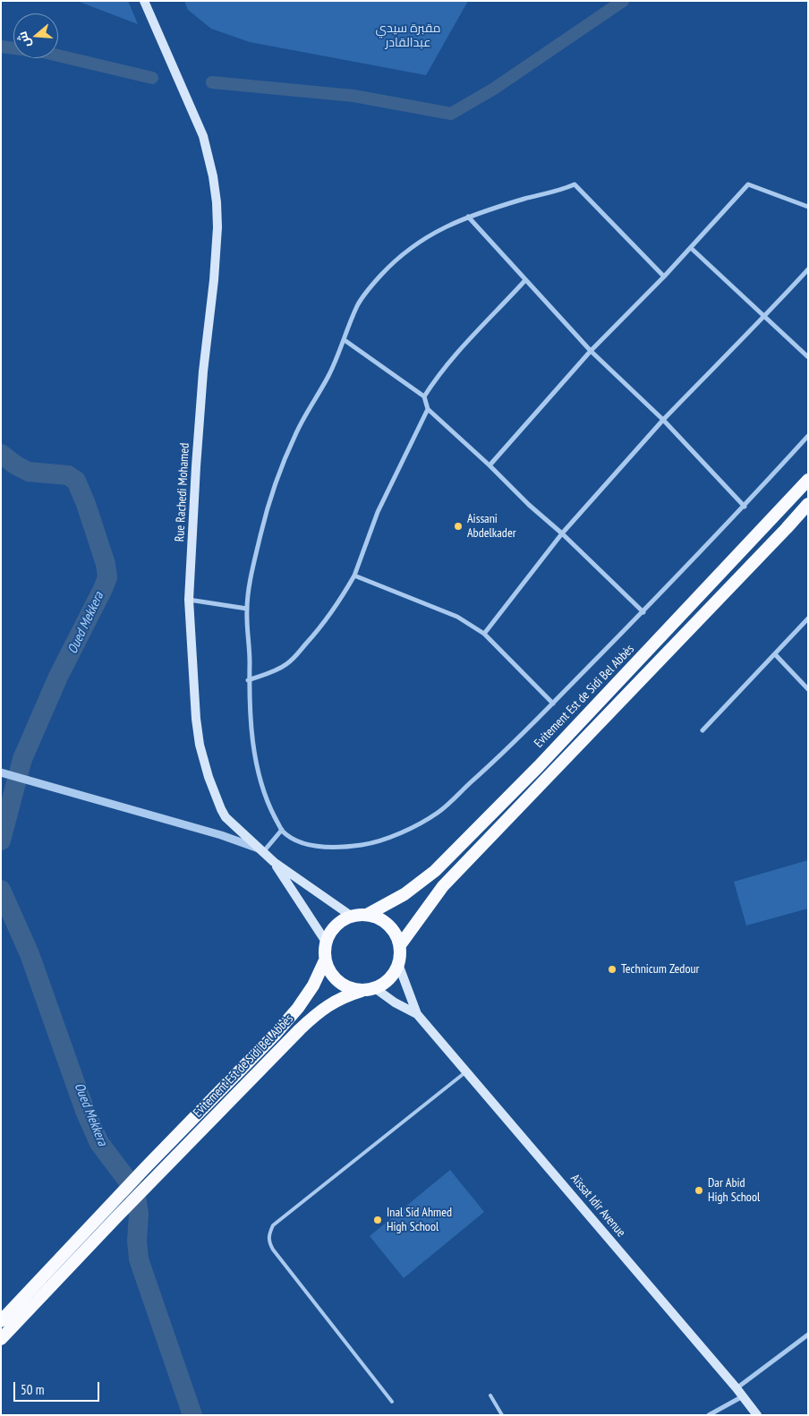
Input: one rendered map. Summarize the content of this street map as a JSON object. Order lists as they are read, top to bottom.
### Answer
{
  "streets": {
    "highway": ["Evitement Est de Sidi Bel Abbès"],
    "main road": ["Rue Rachedi Mohamed", "Aïssat Idir Avenue"]
  },
  "water": ["Oued Mekkera"],
  "parks": ["مقبرة سيدي عبدالقادر"],
  "places": [
    "Aissani Abdelkader",
    "Technicum Zedour",
    "Dar Abid High School",
    "Inal Sid Ahmed High School"
  ],
  "scale_bar": "50 m",
  "north": "left"
}
